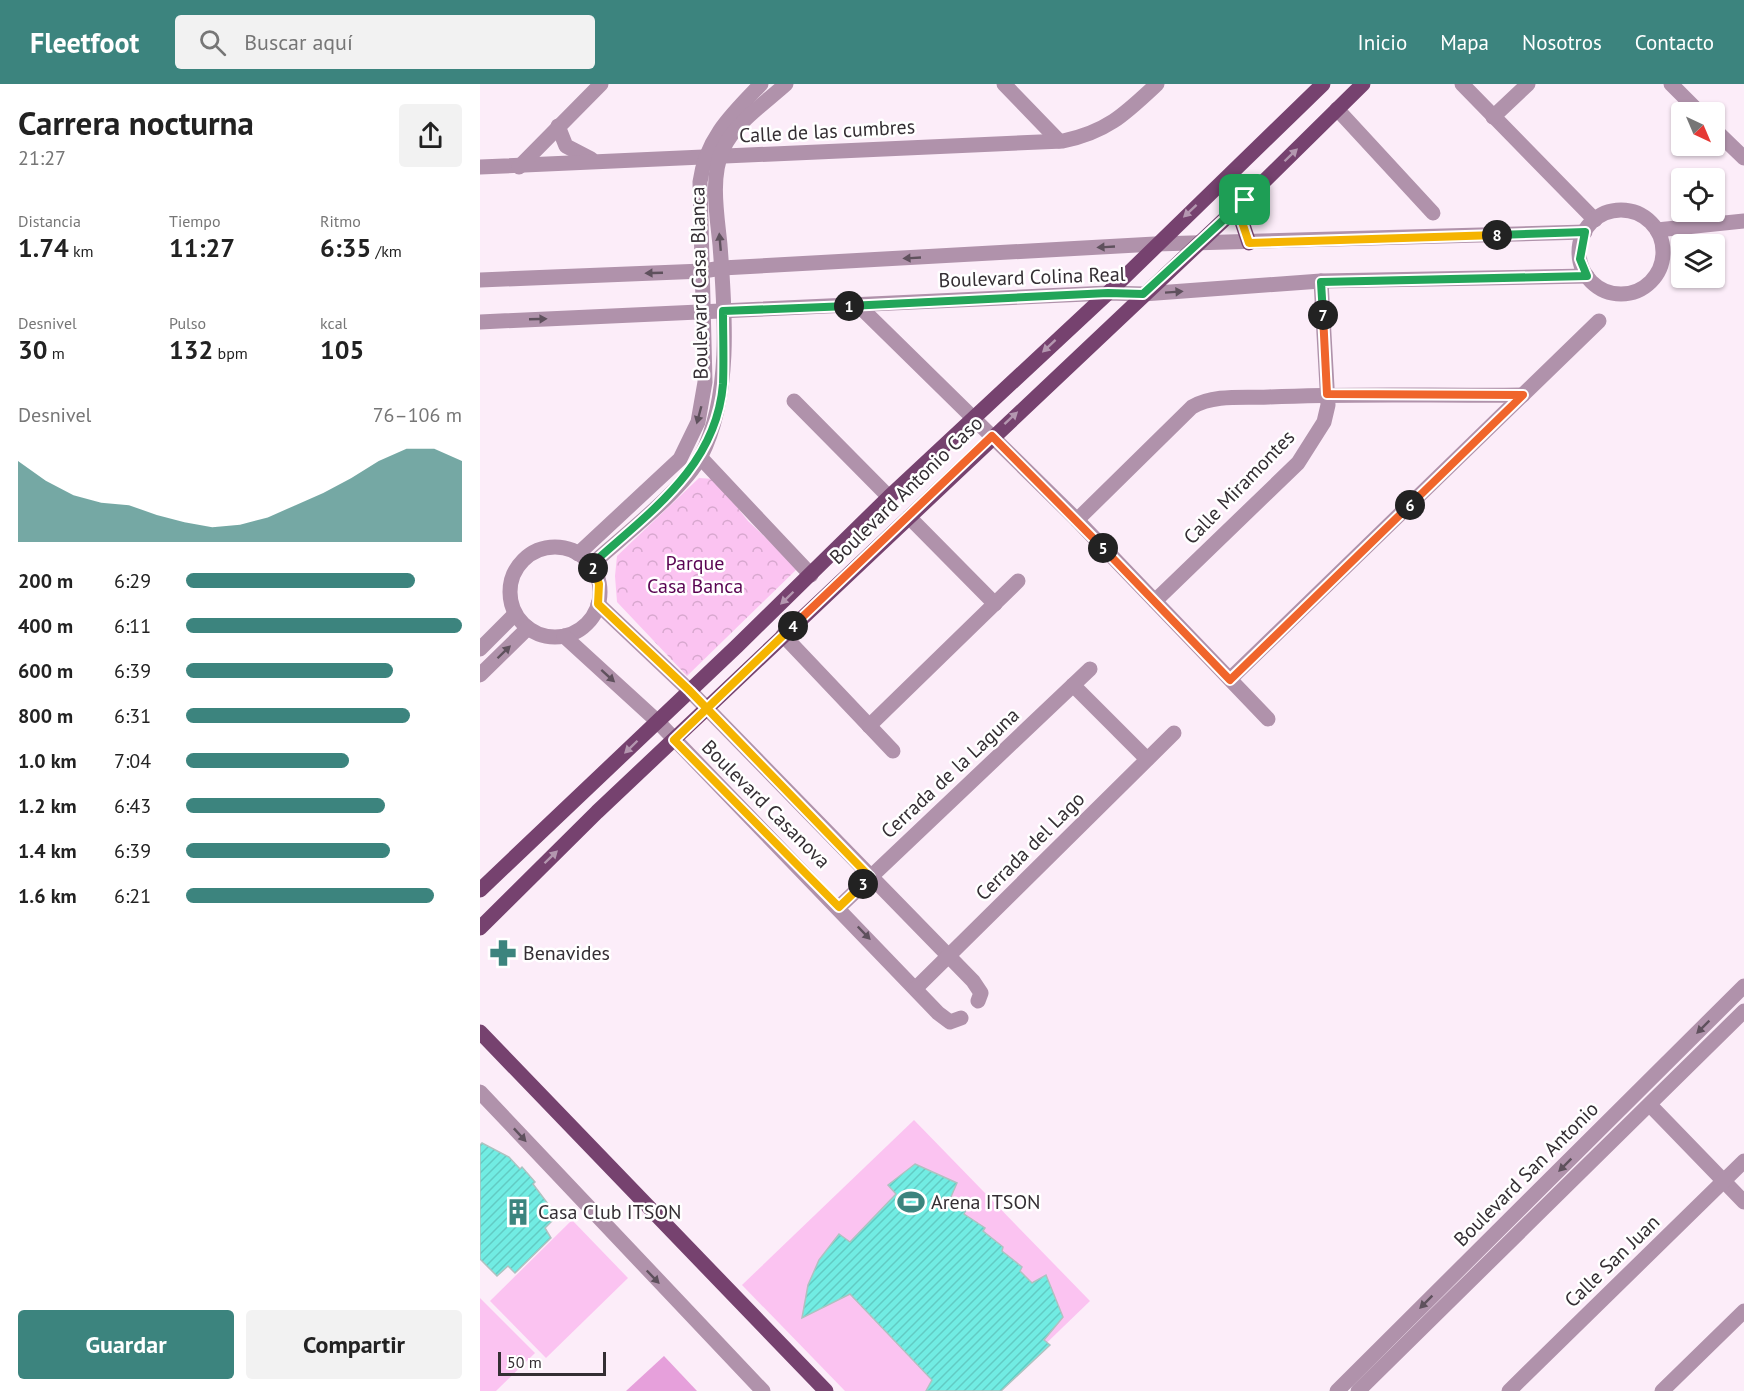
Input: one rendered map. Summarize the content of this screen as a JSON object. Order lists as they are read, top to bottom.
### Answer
{
  "streets": {
    "main road": ["Boulevard Antonio Caso"],
    "street": [
      "Calle de las cumbres",
      "Boulevard Colina Real",
      "Boulevard Casa Blanca",
      "Calle Miramontes",
      "Cerrada de la Laguna",
      "Boulevard Casanova",
      "Cerrada del Lago",
      "Boulevard San Antonio",
      "Calle San Juan"
    ]
  },
  "crossings": [
    ["Calle de las cumbres", "Boulevard Casa Blanca"],
    ["Boulevard Colina Real", "Boulevard Casa Blanca"],
    ["Boulevard Colina Real", "Calle Miramontes"],
    ["Boulevard Colina Real", "Boulevard Antonio Caso"],
    ["Boulevard Casa Blanca", "Boulevard Casanova"],
    ["Boulevard Antonio Caso", "Boulevard Casanova"],
    ["Cerrada de la Laguna", "Boulevard Casanova"],
    ["Boulevard Casanova", "Cerrada del Lago"]
  ],
  "parks": ["Parque Casa Banca"],
  "places": {
    "pharmacy": ["Benavides"],
    "sports": ["Arena ITSON"],
    "building": ["Casa Club ITSON"]
  },
  "scale_bar": "50 m",
  "north": "bottom right",
  "page": {
    "header": "Fleetfoot",
    "search": "Buscar aquí",
    "nav": [
      "Inicio",
      "Mapa",
      "Nosotros",
      "Contacto"
    ],
    "heading": ["Carrera nocturna", "21:27"],
    "stats": [
      ["Distancia", "1.74 km"],
      ["Tiempo", "11:27"],
      ["Ritmo", "6:35 /km"],
      ["Desnivel", "30 m"],
      ["Pulso", "132 bpm"],
      ["kcal", "105"]
    ],
    "pins": [
      "8",
      "1",
      "7",
      "6",
      "5",
      "2",
      "4",
      "3"
    ],
    "chart": ["Desnivel", "76–106 m"],
    "list": [
      {
        "name": "200 m",
        "note": "6:29"
      },
      {
        "name": "400 m",
        "note": "6:11"
      },
      {
        "name": "600 m",
        "note": "6:39"
      },
      {
        "name": "800 m",
        "note": "6:31"
      },
      {
        "name": "1.0 km",
        "note": "7:04"
      },
      {
        "name": "1.2 km",
        "note": "6:43"
      },
      {
        "name": "1.4 km",
        "note": "6:39"
      },
      {
        "name": "1.6 km",
        "note": "6:21"
      }
    ],
    "buttons": ["Guardar", "Compartir"],
    "scale": "50 m"
  }
}
